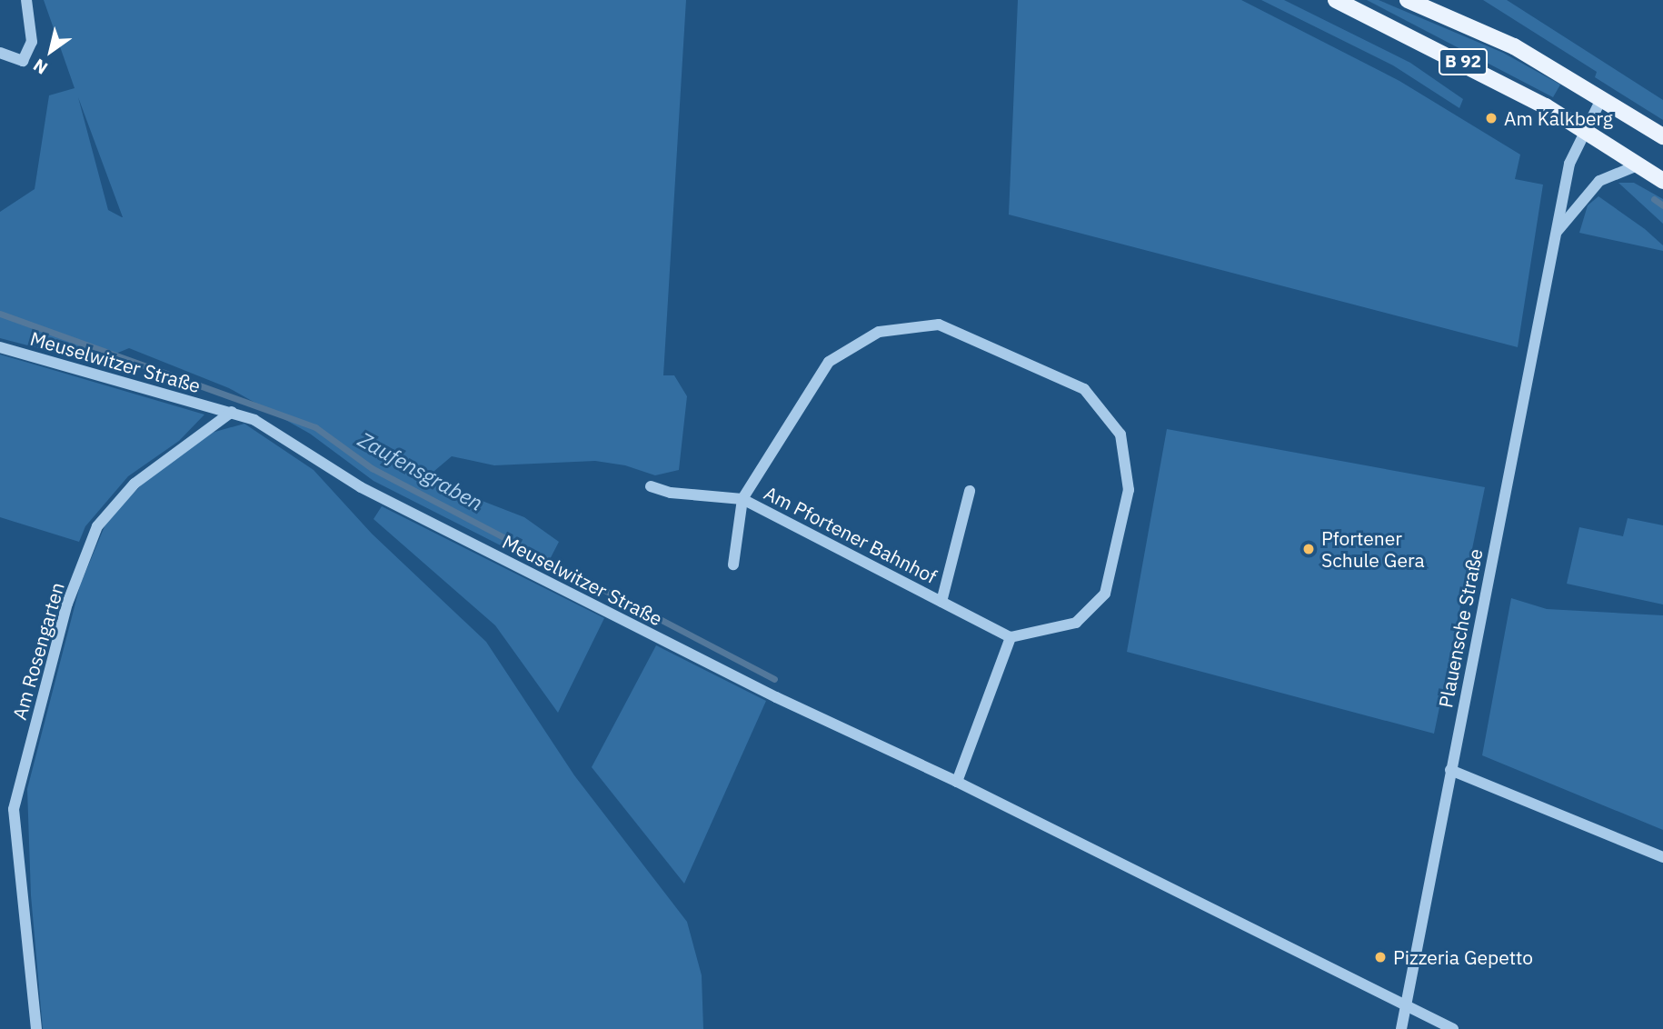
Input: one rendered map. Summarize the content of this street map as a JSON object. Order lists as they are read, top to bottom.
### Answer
{
  "streets": {
    "main road": ["B 92"],
    "street": [
      "Meuselwitzer Straße",
      "Am Pfortener Bahnhof",
      "Plauensche Straße",
      "Am Rosengarten"
    ]
  },
  "crossings": [
    ["B 92", "Plauensche Straße"],
    ["Meuselwitzer Straße", "Plauensche Straße"],
    ["Meuselwitzer Straße", "Am Rosengarten"]
  ],
  "water": ["Zaufensgraben"],
  "places": ["Am Kalkberg", "Pfortener Schule Gera", "Pizzeria Gepetto"],
  "north": "bottom left"
}
